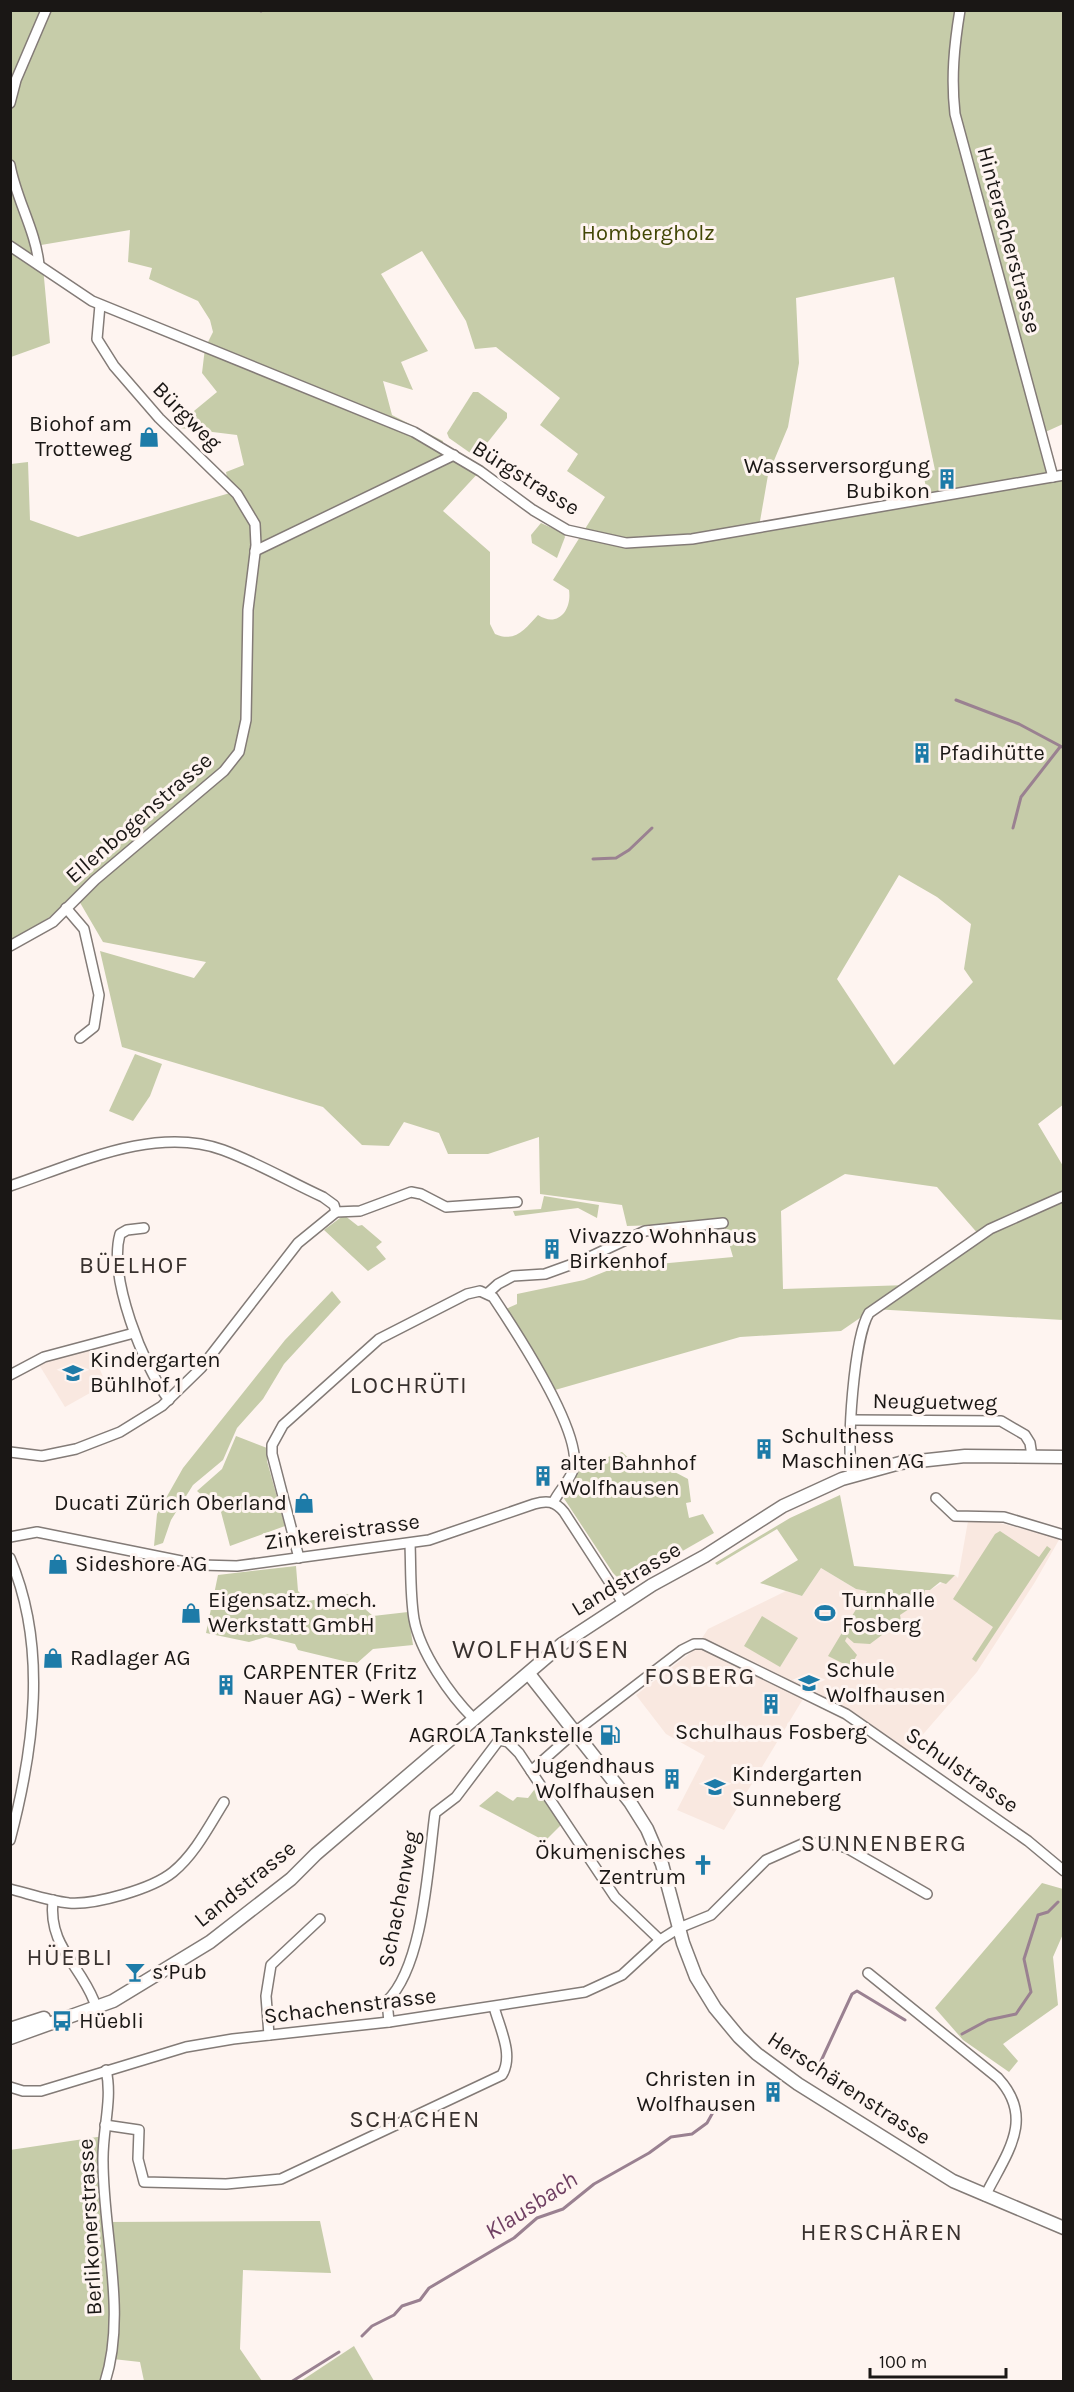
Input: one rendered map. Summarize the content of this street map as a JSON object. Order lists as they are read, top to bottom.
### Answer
{
  "streets": {
    "main road": ["Landstrasse", "Herschärenstrasse"],
    "street": [
      "Hinteracherstrasse",
      "Bürgweg",
      "Bürgstrasse",
      "Ellenbogenstrasse",
      "Neuguetweg",
      "Zinkereistrasse",
      "Schulstrasse",
      "Schachenweg",
      "Schachenstrasse",
      "Berlikonerstrasse"
    ]
  },
  "crossings": [
    ["Hinteracherstrasse", "Bürgstrasse"],
    ["Bürgweg", "Bürgstrasse"],
    ["Bürgweg", "Ellenbogenstrasse"],
    ["Neuguetweg", "Landstrasse"],
    ["Landstrasse", "Herschärenstrasse"],
    ["Schulstrasse", "Schachenweg"],
    ["Schulstrasse", "Herschärenstrasse"],
    ["Schachenweg", "Schachenstrasse"],
    ["Schachenstrasse", "Herschärenstrasse"],
    ["Schachenstrasse", "Berlikonerstrasse"]
  ],
  "districts": [
    "BÜELHOF",
    "LOCHRÜTI",
    "WOLFHAUSEN",
    "FOSBERG",
    "SUNNENBERG",
    "HÜEBLI",
    "SCHACHEN",
    "HERSCHÄREN"
  ],
  "water": ["Klausbach"],
  "parks": ["Hombergholz"],
  "places": {
    "shop": [
      "Biohof am Trotteweg",
      "Ducati Zürich Oberland",
      "Sideshore AG",
      "Eigensatz. mech. Werkstatt GmbH",
      "Radlager AG"
    ],
    "building": [
      "Wasserversorgung Bubikon",
      "Pfadihütte",
      "Vivazzo Wohnhaus Birkenhof",
      "Schulthess Maschinen AG",
      "alter Bahnhof Wolfhausen",
      "CARPENTER (Fritz Nauer AG) - Werk 1",
      "Schulhaus Fosberg",
      "Jugendhaus Wolfhausen",
      "Christen in Wolfhausen"
    ],
    "school or university": ["Kindergarten Bühlhof 1", "Schule Wolfhausen", "Kindergarten Sunneberg"],
    "sports": ["Turnhalle Fosberg"],
    "fuel station": ["AGROLA Tankstelle"],
    "church": ["Ökumenisches Zentrum"],
    "bar": ["s‘Pub"],
    "bus stop": ["Hüebli"]
  },
  "scale_bar": "100 m"
}
